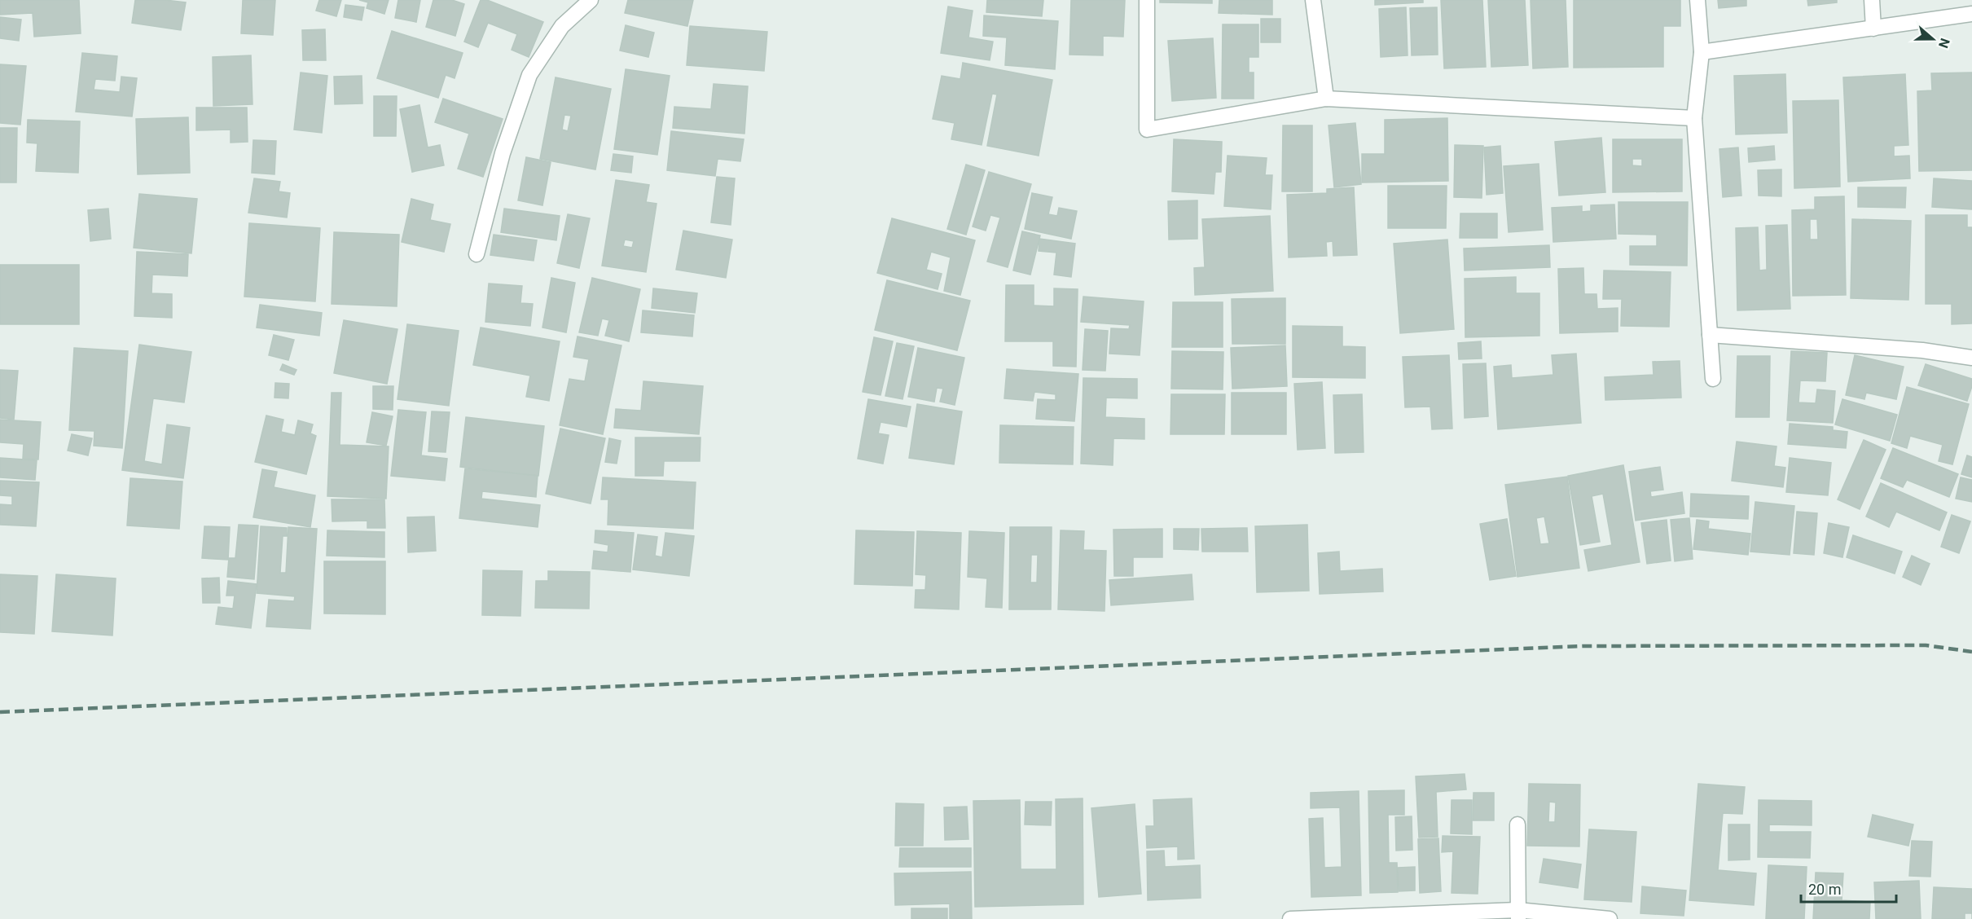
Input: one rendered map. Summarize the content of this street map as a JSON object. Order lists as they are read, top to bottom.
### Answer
{
  "scale_bar": "20 m",
  "north": "right"
}
